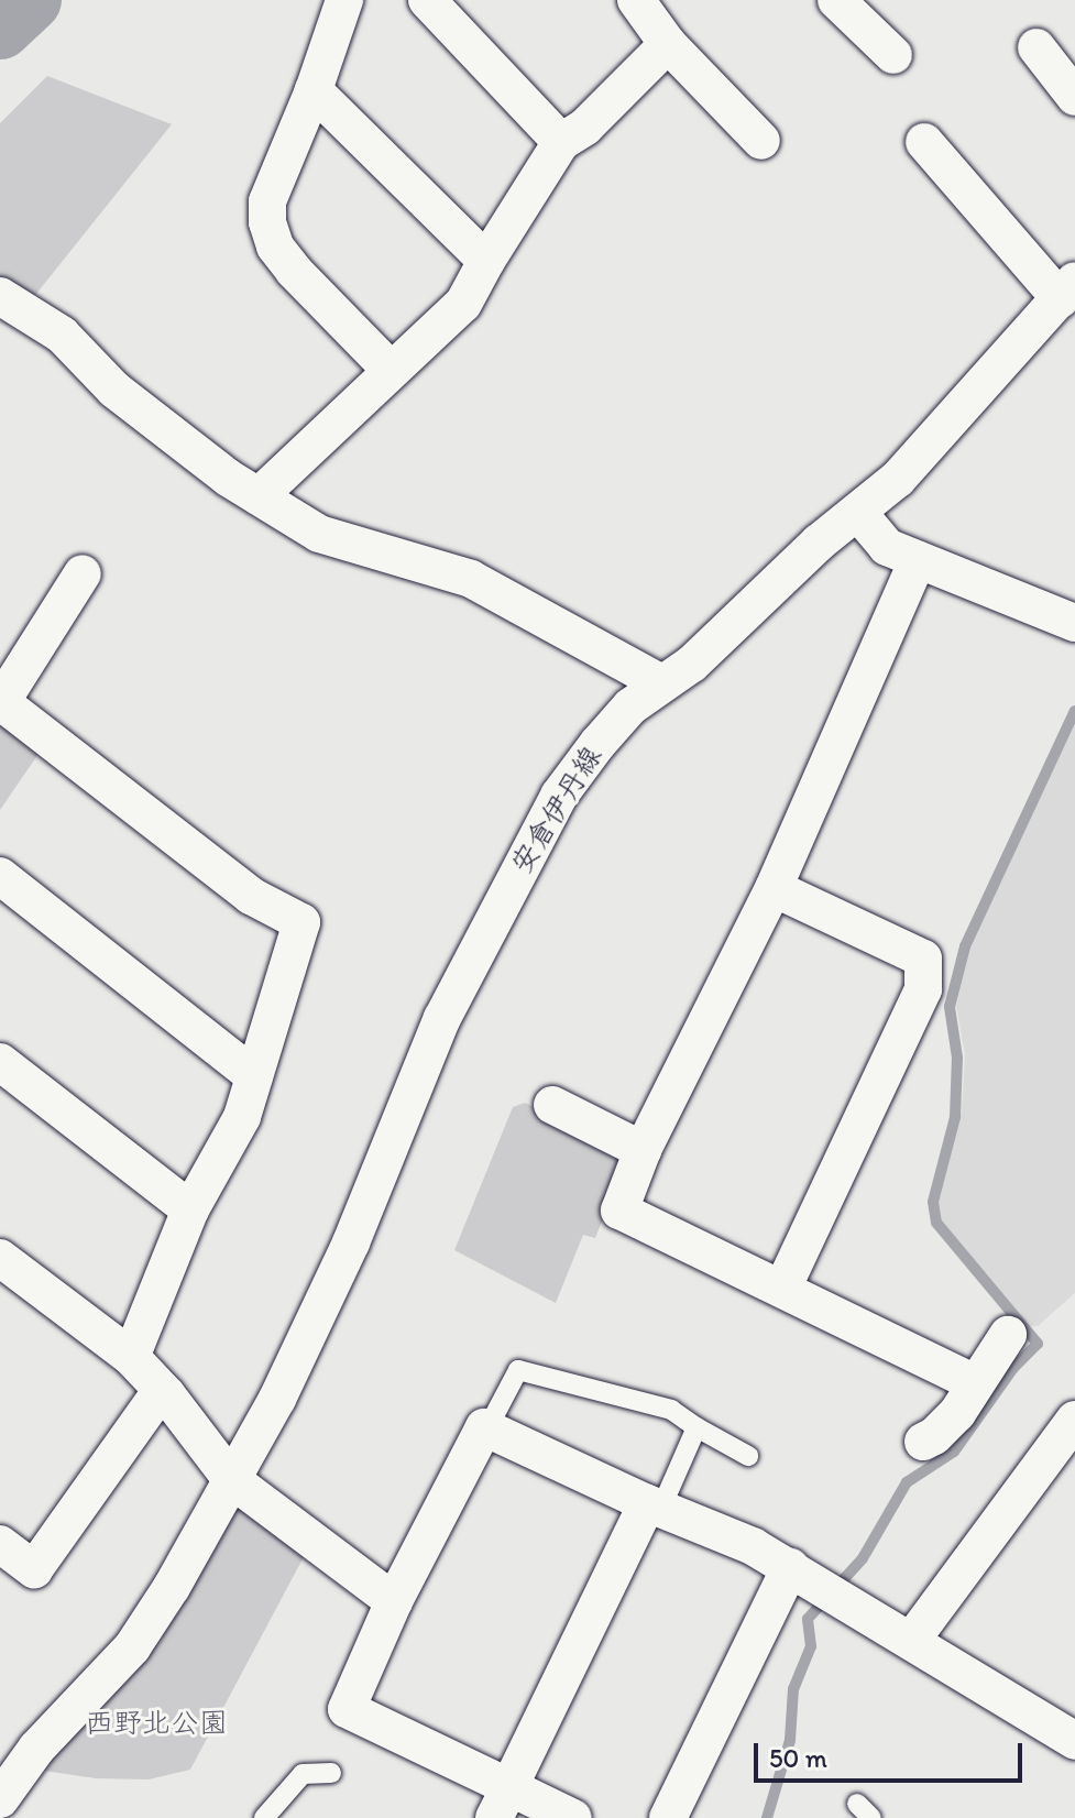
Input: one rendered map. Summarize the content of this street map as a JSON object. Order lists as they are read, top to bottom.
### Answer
{
  "streets": {
    "street": ["安倉伊丹線"]
  },
  "parks": ["西野北公園"],
  "scale_bar": "50 m"
}
